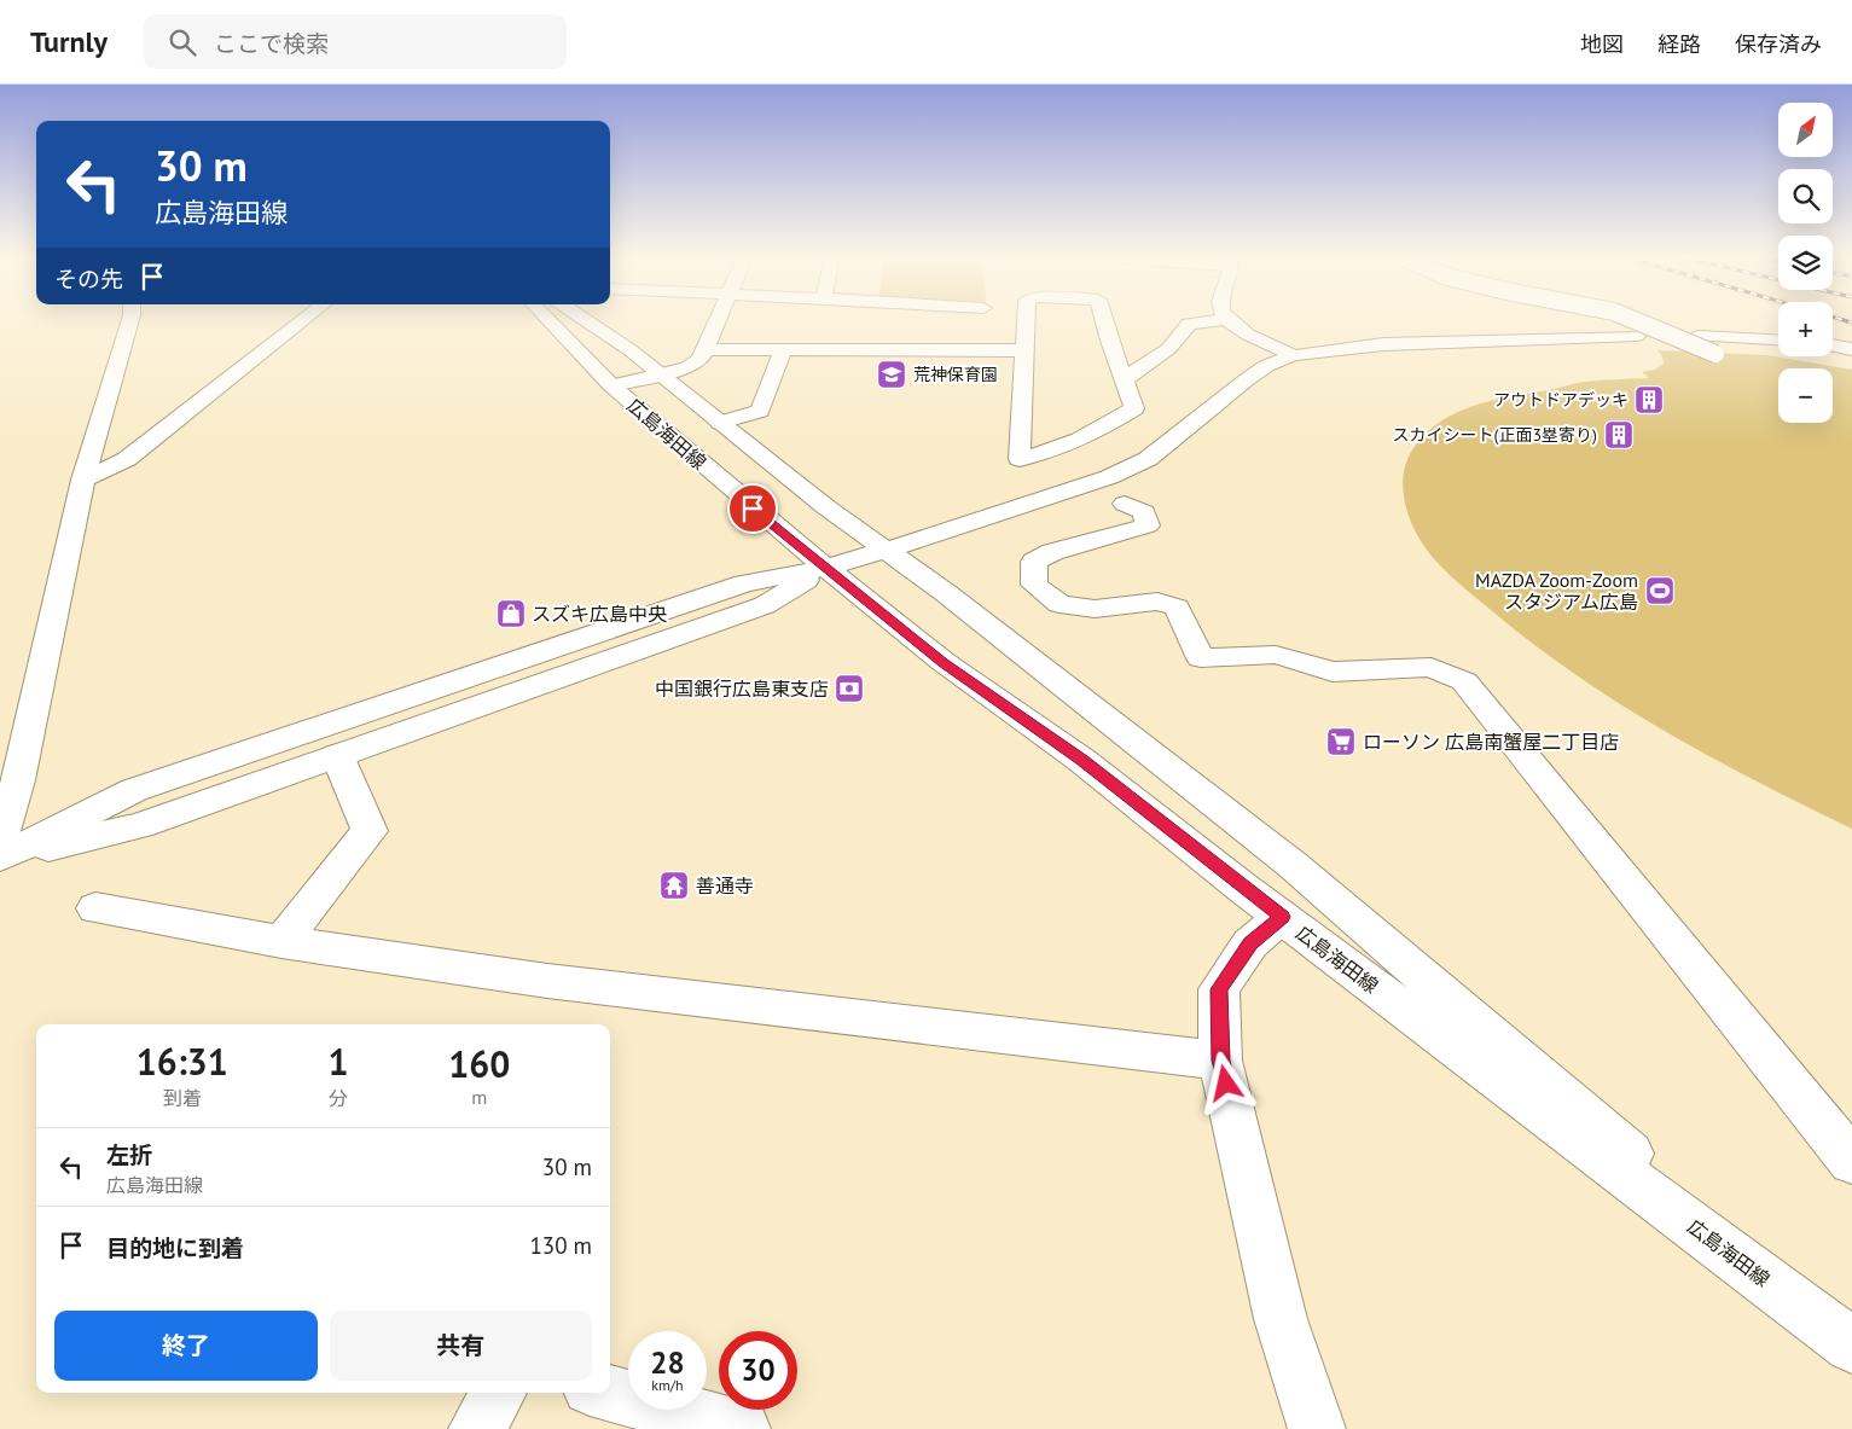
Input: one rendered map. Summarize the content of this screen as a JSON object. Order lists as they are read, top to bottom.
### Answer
{
  "streets": {
    "street": ["広島海田線"]
  },
  "places": {
    "school or university": ["荒神保育園"],
    "building": ["アウトドアデッキ", "スカイシート(正面3塁寄り)"],
    "sports": ["MAZDA Zoom-Zoom スタジアム広島"],
    "shop": ["スズキ広島中央"],
    "bank": ["中国銀行広島東支店"],
    "supermarket": ["ローソン 広島南蟹屋二丁目店"],
    "temple": ["善通寺"]
  },
  "north": "top right",
  "page": {
    "header": "Turnly",
    "search": "ここで検索",
    "nav": ["地図", "経路", "保存済み"],
    "map_buttons": ["+", "−"],
    "turn": ["30 m", "広島海田線"],
    "then": "その先",
    "eta": [
      "16:31",
      "到着",
      "1",
      "分",
      "160",
      "m"
    ],
    "list": [
      {
        "name": "左折",
        "note": "広島海田線",
        "value": "30 m"
      },
      {
        "name": "目的地に到着",
        "value": "130 m"
      }
    ],
    "buttons": ["終了", "共有"],
    "speed": "28 km/h",
    "limit": "30"
  }
}
